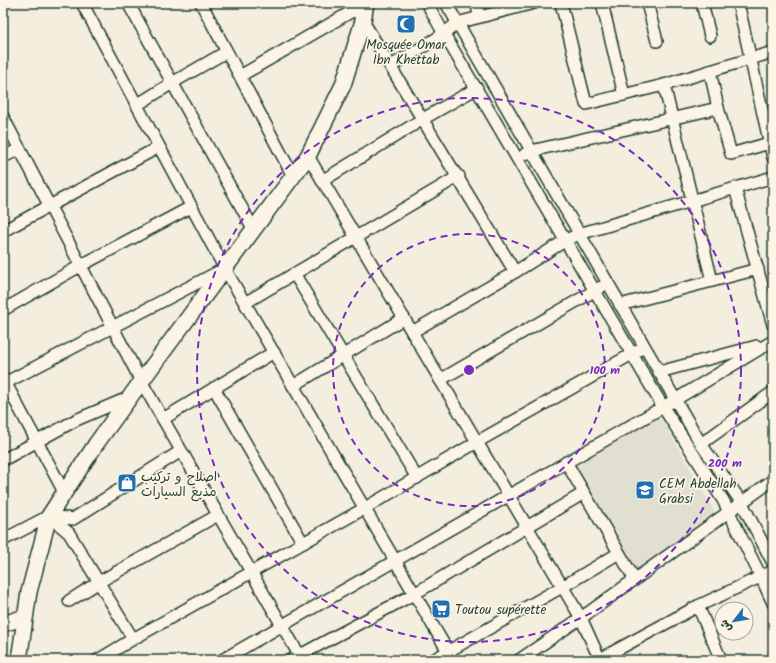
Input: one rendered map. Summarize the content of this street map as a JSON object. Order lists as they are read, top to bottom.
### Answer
{
  "places": {
    "mosque": ["Mosquée Omar Ibn Khettab"],
    "shop": ["اصلاح و تركيب مذيع السيارات"],
    "school or university": ["CEM Abdellah Grabsi"],
    "supermarket": ["Toutou supérette"]
  },
  "north": "bottom left",
  "rings": ["100 m", "200 m"]
}
